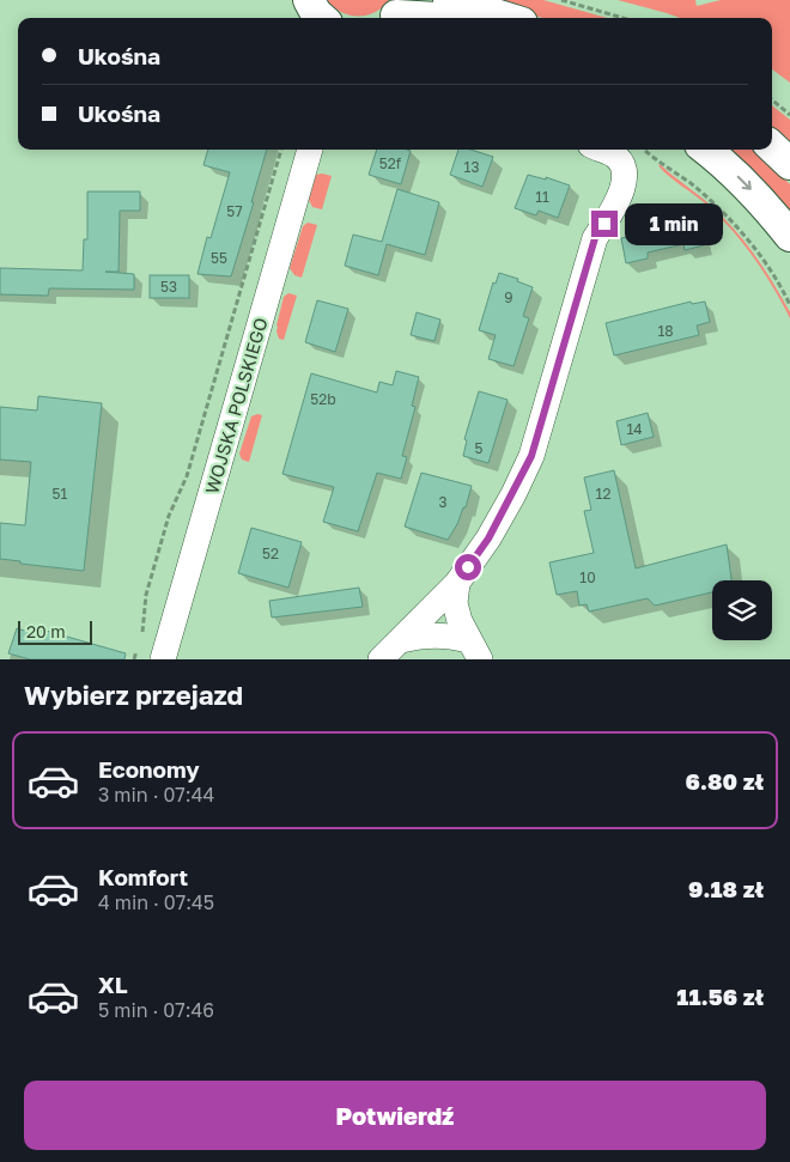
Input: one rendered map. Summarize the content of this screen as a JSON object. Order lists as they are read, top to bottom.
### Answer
{
  "streets": {
    "street": ["WOJSKA POLSKIEGO"]
  },
  "house_numbers": [
    "52f",
    "13",
    "11",
    "57",
    "55",
    "53",
    "9",
    "18",
    "52b",
    "14",
    "5",
    "51",
    "12",
    "3",
    "52",
    "10"
  ],
  "scale_bar": "20 m",
  "page": {
    "banner": ["Ukośna", "Ukośna"],
    "bubble": "1 min",
    "scale": "20 m",
    "heading": "Wybierz przejazd",
    "list": [
      {
        "name": "Economy",
        "note": "3 min · 07:44",
        "value": "6.80 zł"
      },
      {
        "name": "Komfort",
        "note": "4 min · 07:45",
        "value": "9.18 zł"
      },
      {
        "name": "XL",
        "note": "5 min · 07:46",
        "value": "11.56 zł"
      }
    ],
    "buttons": "Potwierdź"
  }
}
